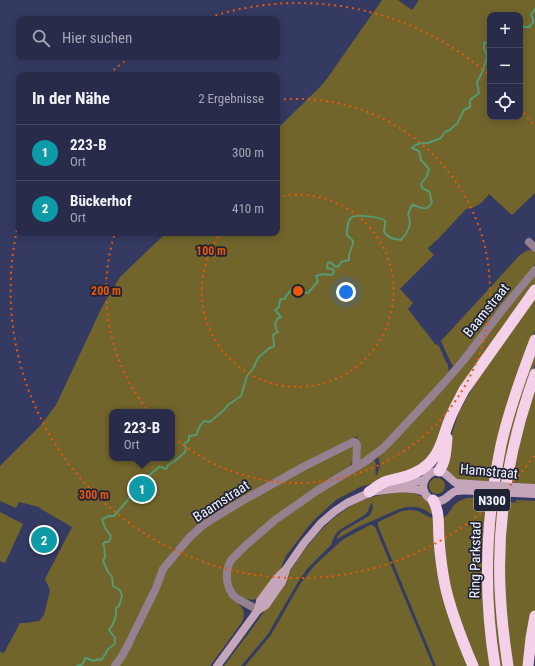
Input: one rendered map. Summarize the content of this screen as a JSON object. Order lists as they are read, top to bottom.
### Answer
{
  "streets": {
    "highway": ["N300", "Ring Parkstad"],
    "main road": ["Hamstraat"],
    "street": ["Baamstraat"]
  },
  "crossings": [
    ["Baamstraat", "Hamstraat"]
  ],
  "page": {
    "map_buttons": ["+", "−"],
    "search": "Hier suchen",
    "heading": ["In der Nähe", "2 Ergebnisse"],
    "list": [
      {
        "mark": "1",
        "name": "223-B",
        "note": "Ort",
        "value": "300 m"
      },
      {
        "mark": "2",
        "name": "Bückerhof",
        "note": "Ort",
        "value": "410 m"
      }
    ],
    "popup": ["223-B", "Ort"],
    "pins": ["1", "2"]
  },
  "rings": ["100 m", "200 m", "300 m"]
}
